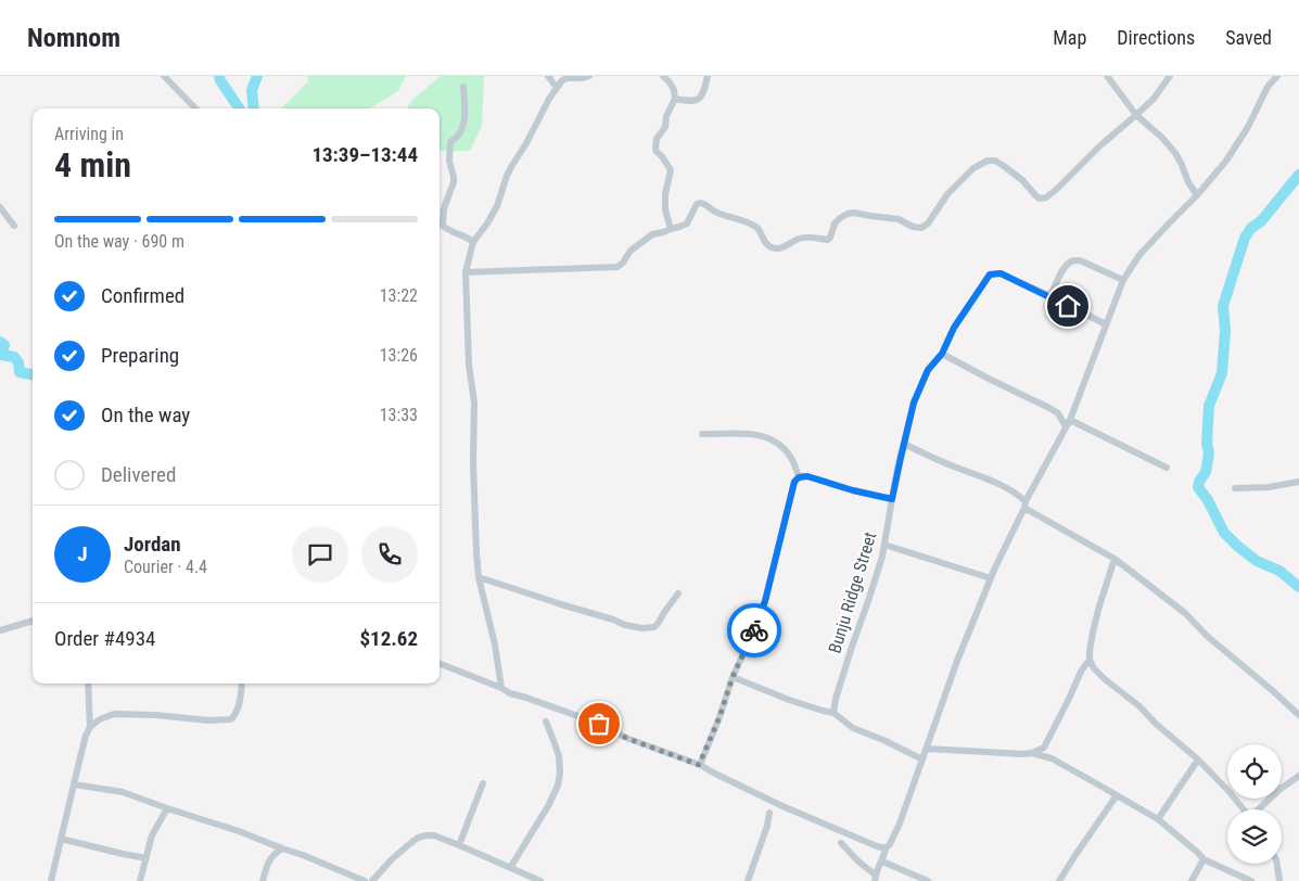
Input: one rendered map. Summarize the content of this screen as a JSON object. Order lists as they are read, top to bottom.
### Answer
{
  "streets": {
    "street": ["Bunju Ridge Street"]
  },
  "page": {
    "header": "Nomnom",
    "nav": ["Map", "Directions", "Saved"],
    "heading": ["4 min", "Arriving in", "13:39–13:44"],
    "panel": [
      "Jordan",
      "Courier · 4.4",
      "Order #4934",
      "$12.62"
    ],
    "bar": "On the way · 690 m",
    "list": [
      ["Confirmed", "13:22"],
      ["Preparing", "13:26"],
      ["On the way", "13:33"],
      "Delivered"
    ],
    "round": "J"
  }
}
